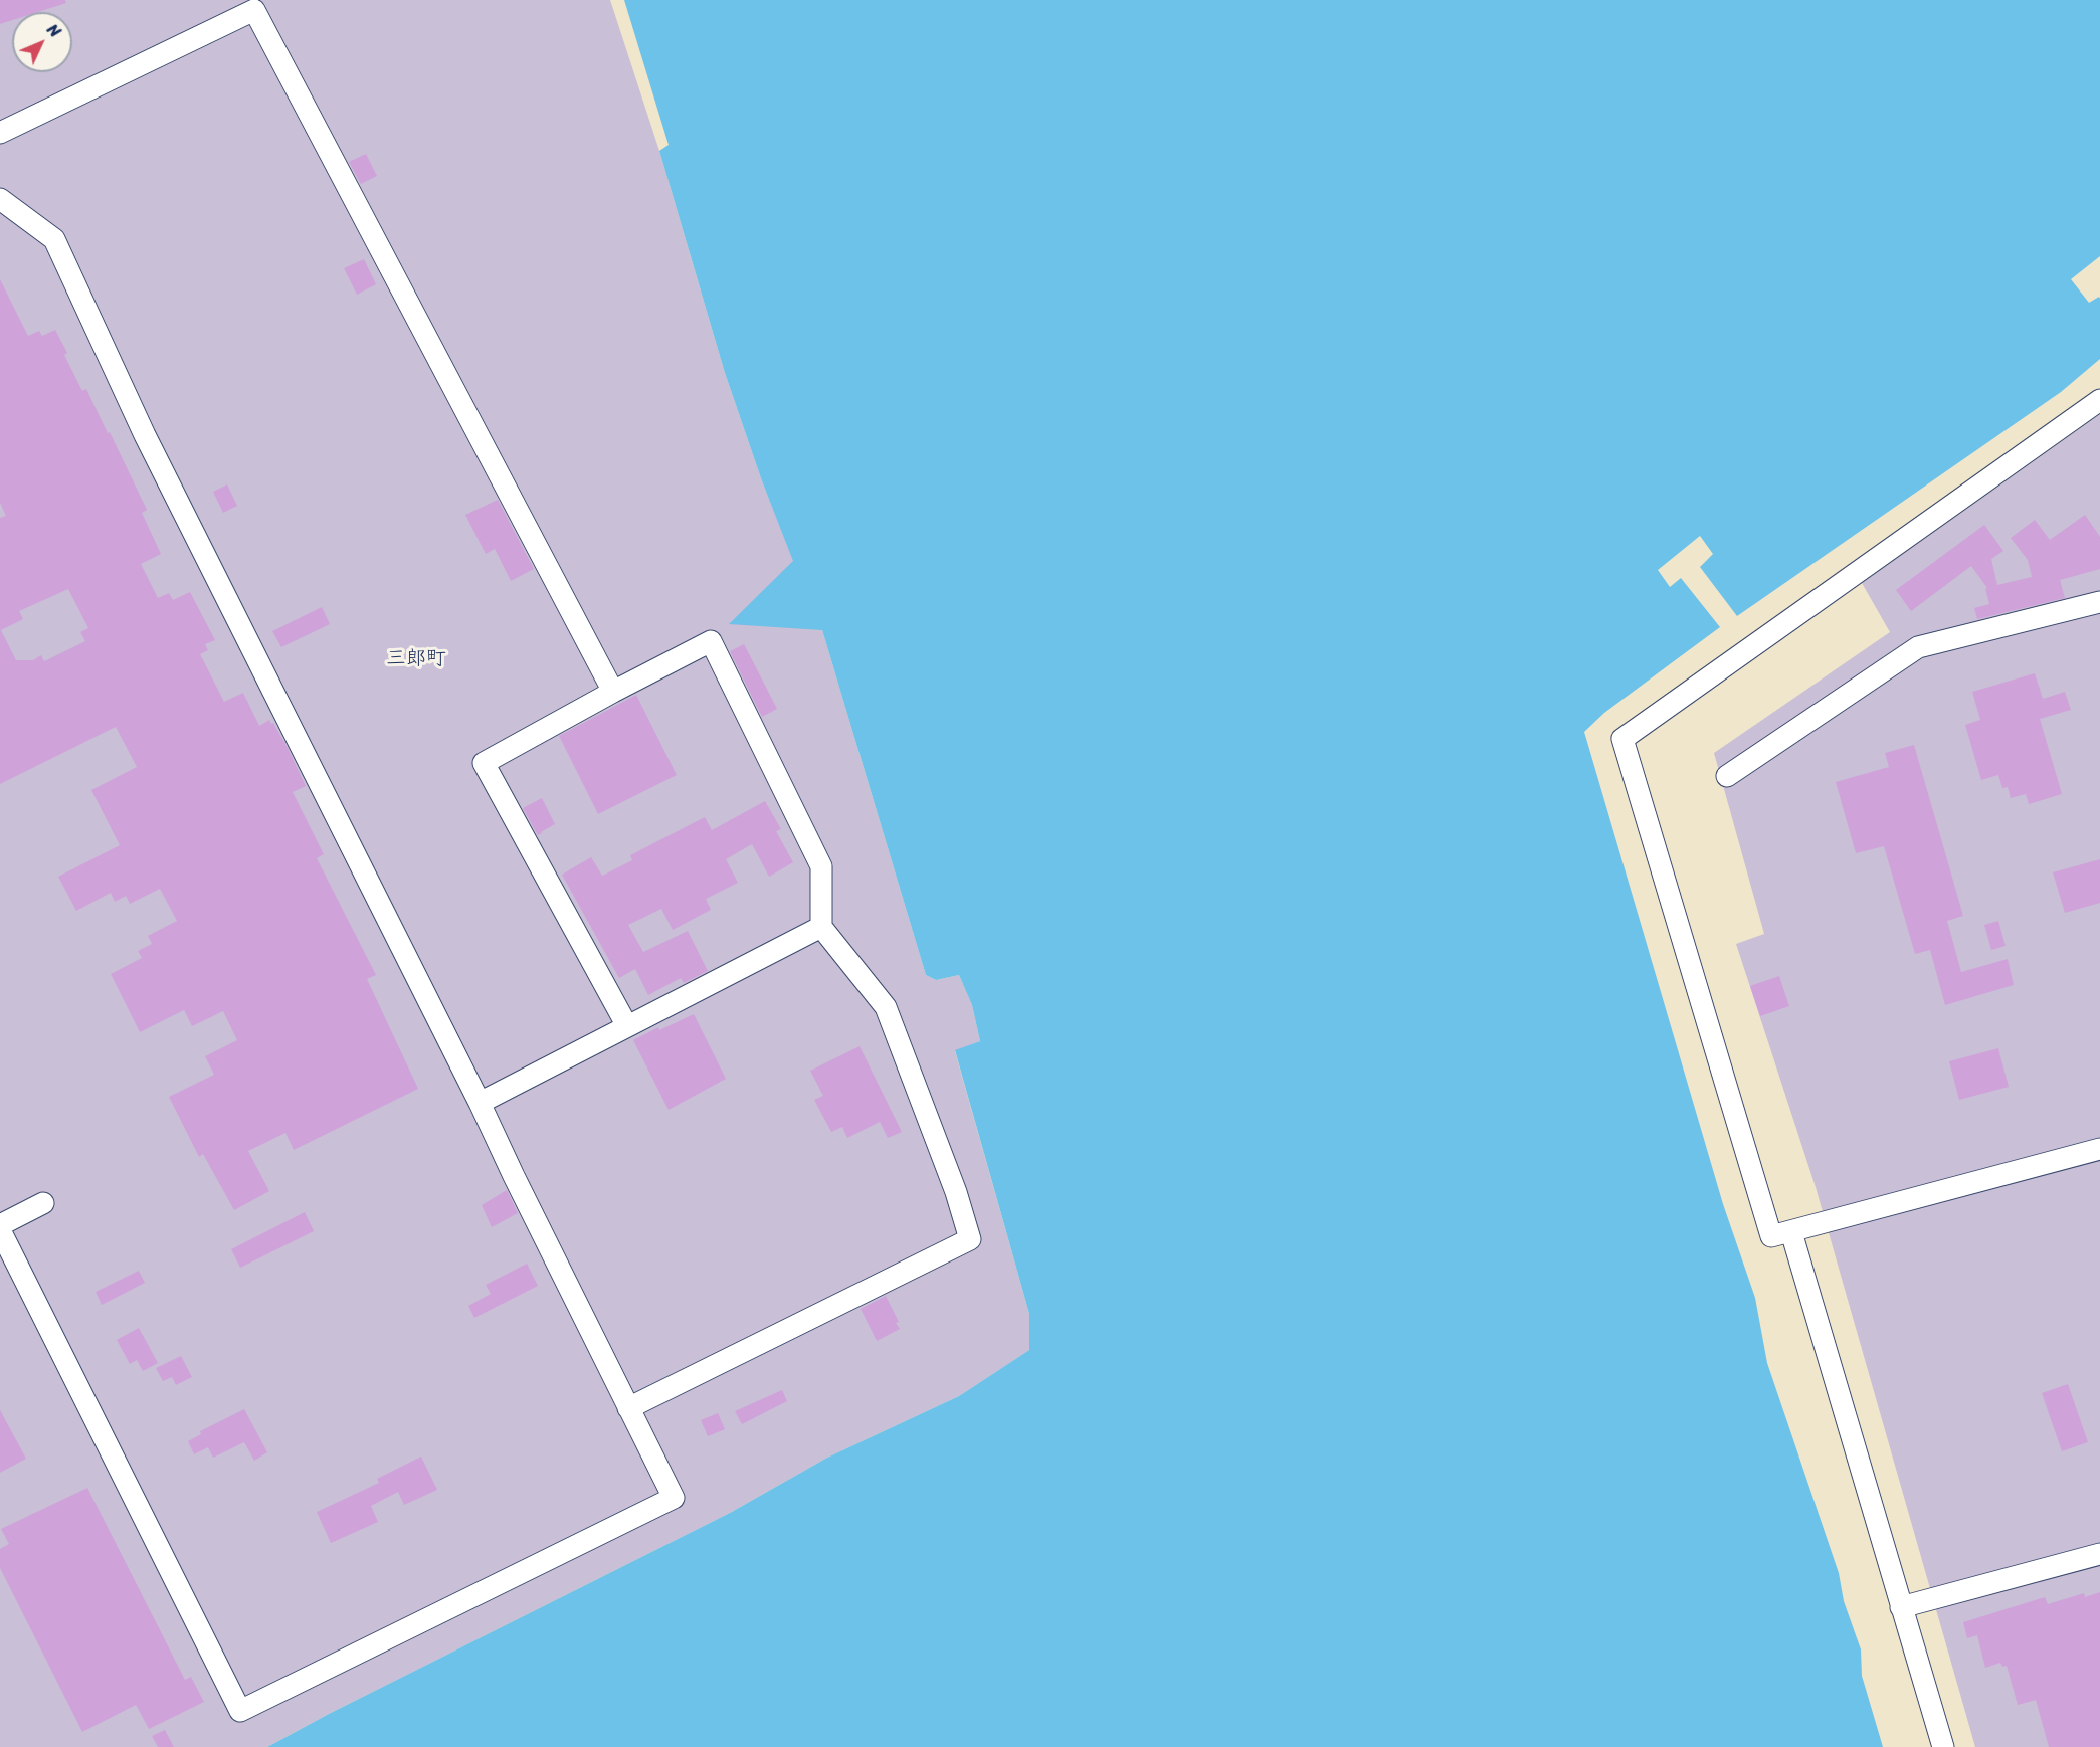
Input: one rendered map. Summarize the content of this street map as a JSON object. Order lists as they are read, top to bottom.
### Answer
{
  "districts": ["三郎町"],
  "north": "top right"
}
